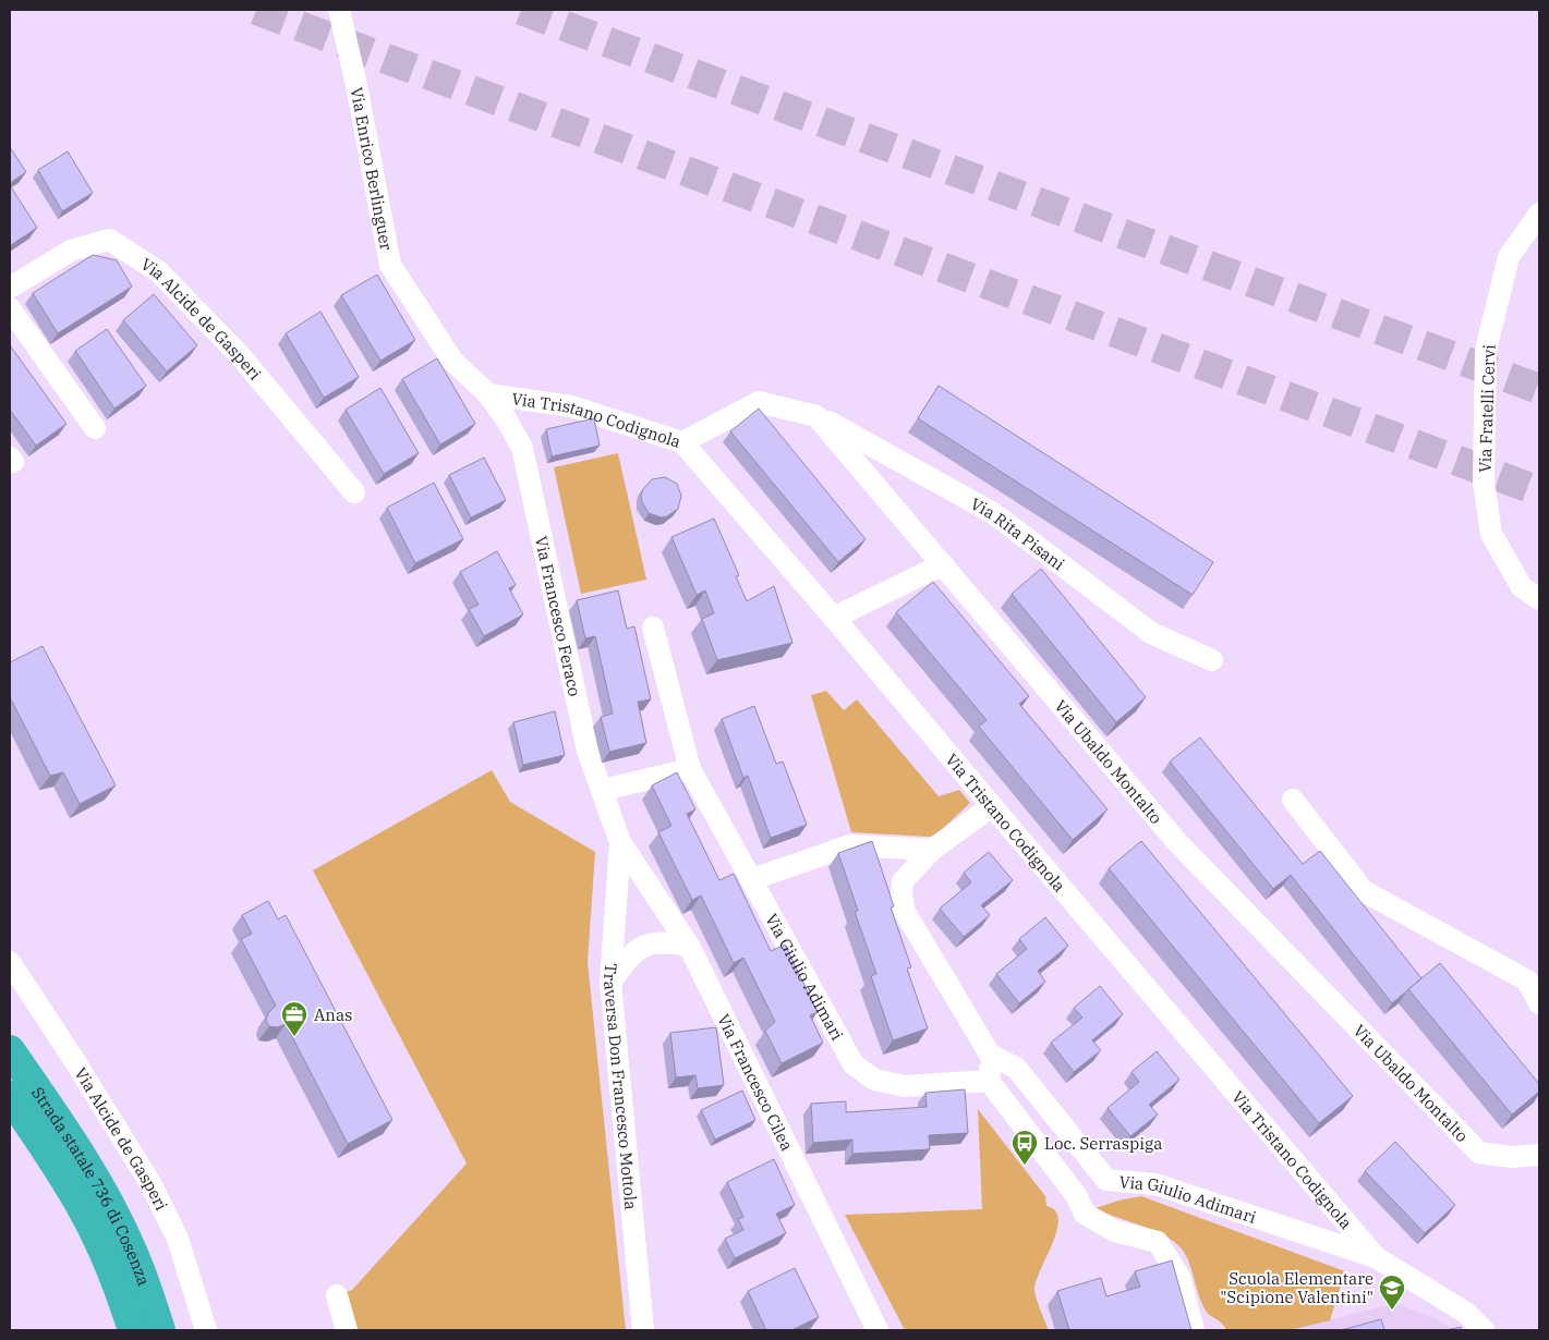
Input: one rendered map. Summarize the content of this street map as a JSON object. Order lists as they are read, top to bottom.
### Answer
{
  "streets": {
    "highway": ["Strada statale 736 di Cosenza"],
    "street": [
      "Via Enrico Berlinguer",
      "Via Alcide de Gasperi",
      "Via Fratelli Cervi",
      "Via Tristano Codignola",
      "Via Rita Pisani",
      "Via Francesco Feraco",
      "Via Ubaldo Montalto",
      "Via Giulio Adimari",
      "Via Francesco Cilea",
      "Traversa Don Francesco Mottola"
    ]
  },
  "crossings": [
    ["Via Enrico Berlinguer", "Via Tristano Codignola"],
    ["Via Enrico Berlinguer", "Via Francesco Feraco"],
    ["Via Tristano Codignola", "Via Francesco Feraco"],
    ["Via Tristano Codignola", "Via Giulio Adimari"],
    ["Via Rita Pisani", "Via Ubaldo Montalto"],
    ["Via Francesco Feraco", "Via Francesco Cilea"],
    ["Via Francesco Feraco", "Traversa Don Francesco Mottola"],
    ["Via Francesco Cilea", "Traversa Don Francesco Mottola"]
  ],
  "places": {
    "office": ["Anas"],
    "bus stop": ["Loc. Serraspiga"],
    "school or university": ["Scuola Elementare \"Scipione Valentini\""]
  }
}
